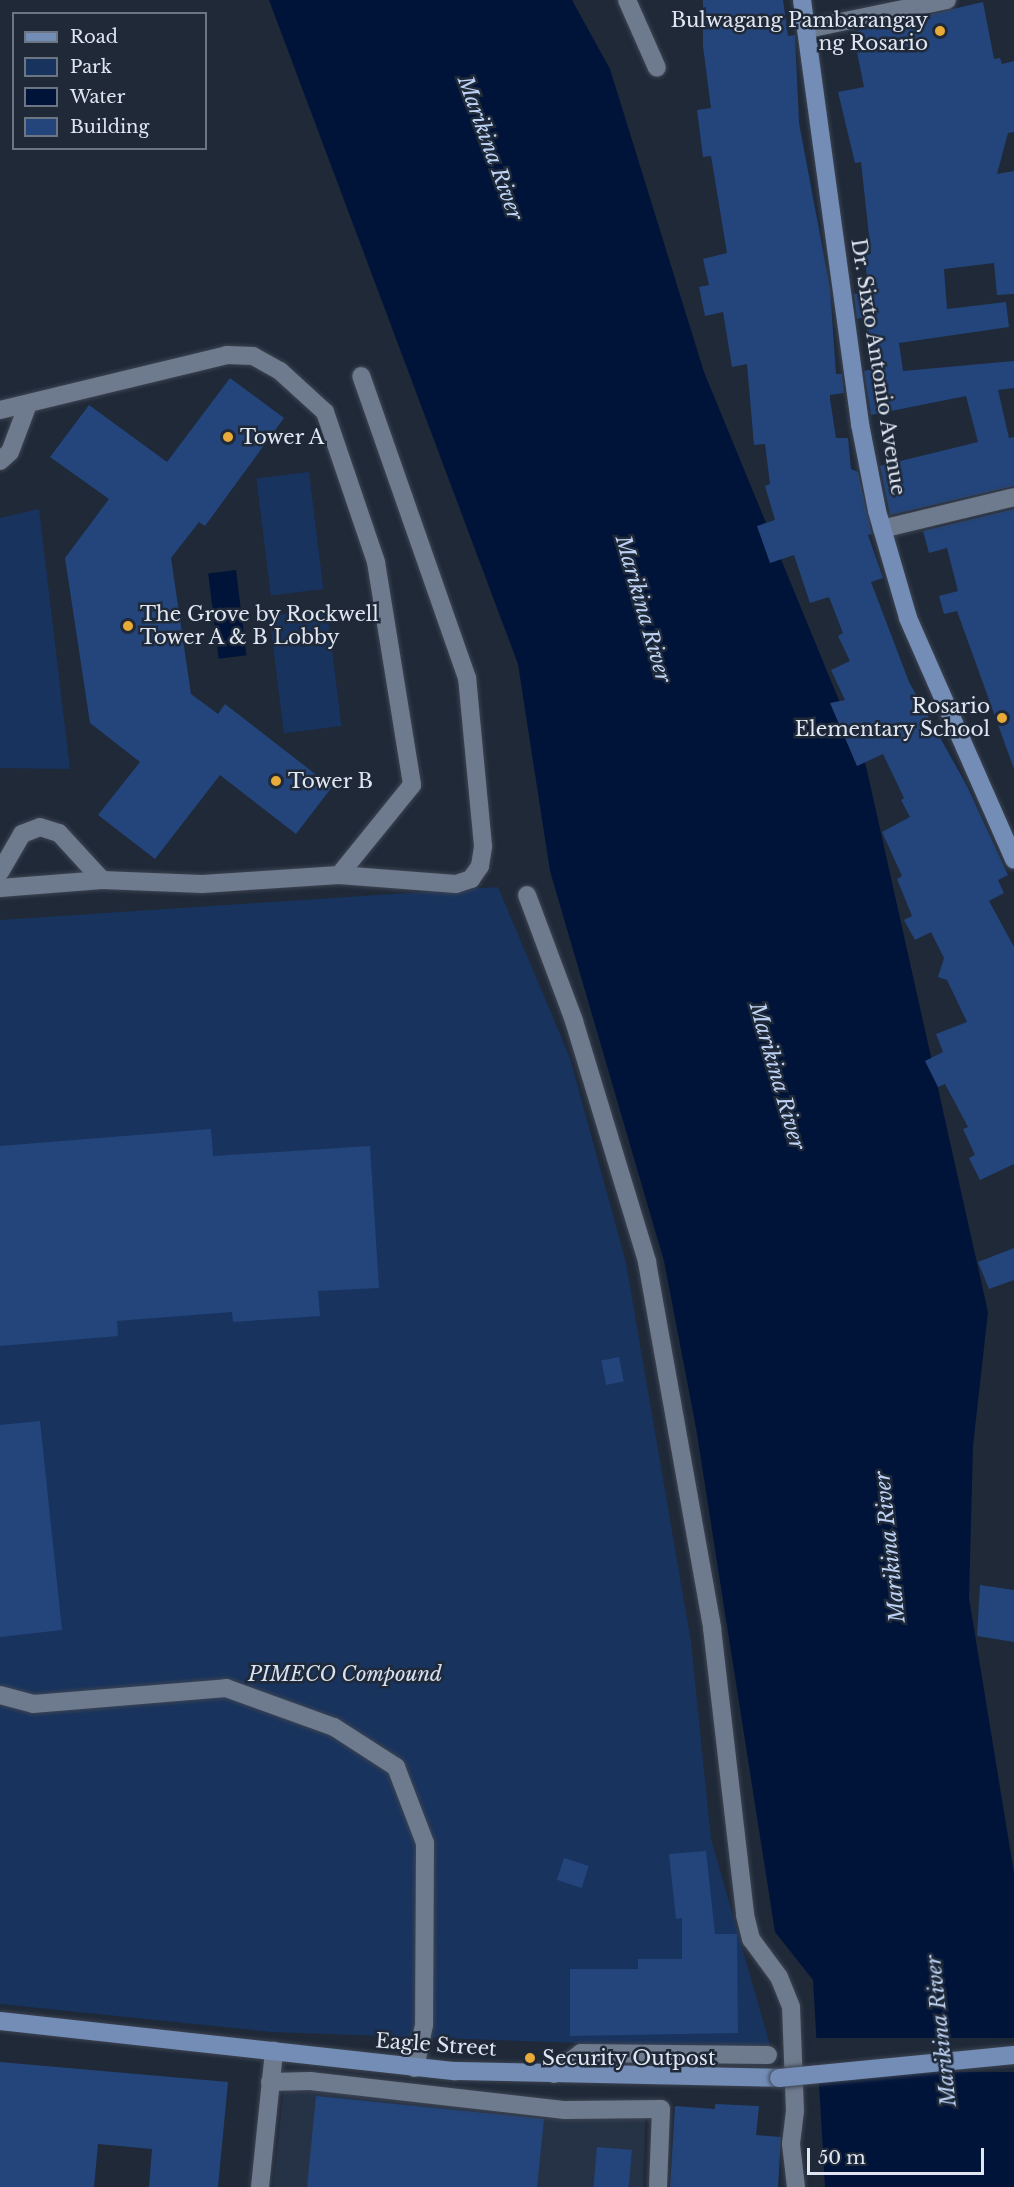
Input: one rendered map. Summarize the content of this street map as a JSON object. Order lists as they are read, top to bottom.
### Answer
{
  "streets": {
    "main road": ["Dr. Sixto Antonio Avenue", "Eagle Street"]
  },
  "water": ["Marikina River"],
  "parks": ["PIMECO Compound"],
  "places": [
    "Bulwagang Pambarangay ng Rosario",
    "Tower A",
    "The Grove by Rockwell Tower A & B Lobby",
    "Rosario Elementary School",
    "Tower B",
    "Security Outpost"
  ],
  "legend": [
    "Road",
    "Park",
    "Water",
    "Building"
  ],
  "scale_bar": "50 m"
}
